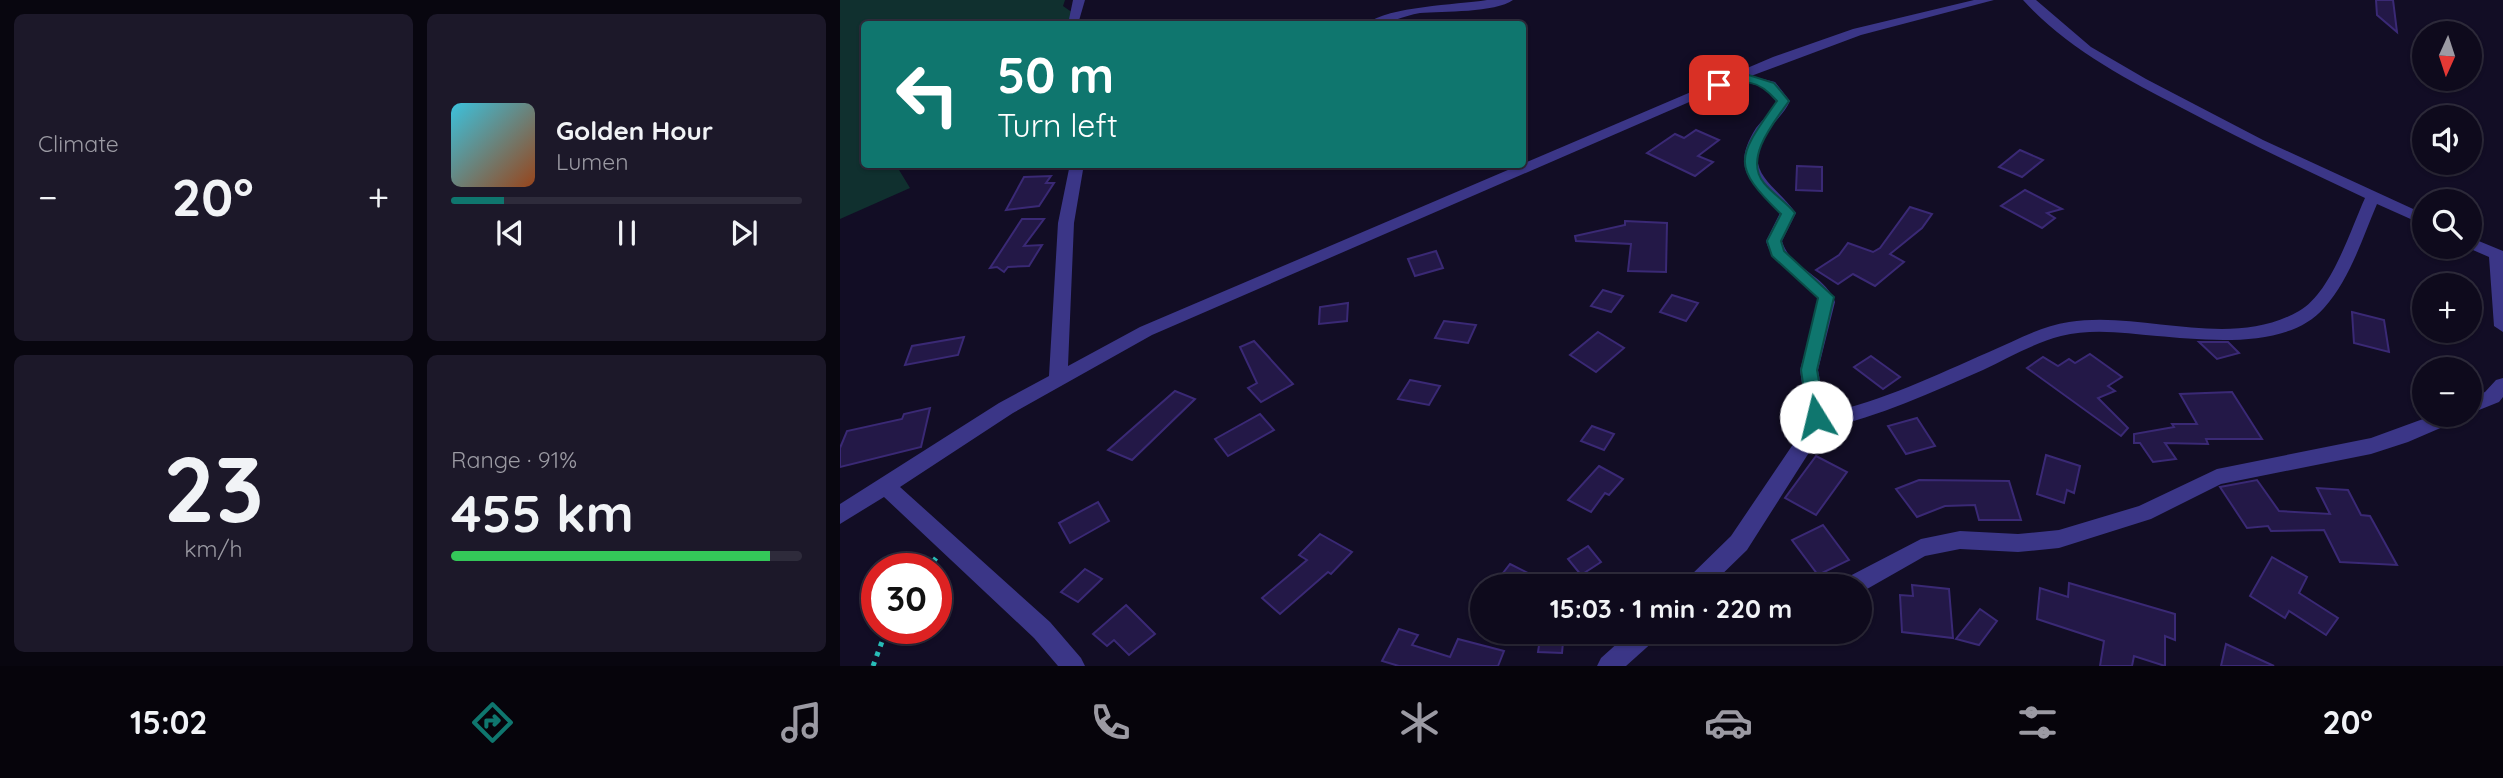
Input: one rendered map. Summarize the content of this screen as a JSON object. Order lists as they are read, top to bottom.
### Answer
{
  "north": "bottom",
  "page": {
    "tile": [
      "Climate",
      ["23", "km/h"],
      ["Range · 91%", "455 km"]
    ],
    "map_buttons": ["+", "−"],
    "turn": ["50 m", "Turn left"],
    "song": ["Golden Hour", "Lumen"],
    "heat": ["−", "20°", "+"],
    "limit": "30",
    "trip": "15:03 · 1 min · 220 m",
    "tabs": ["15:02", "20°"]
  }
}
